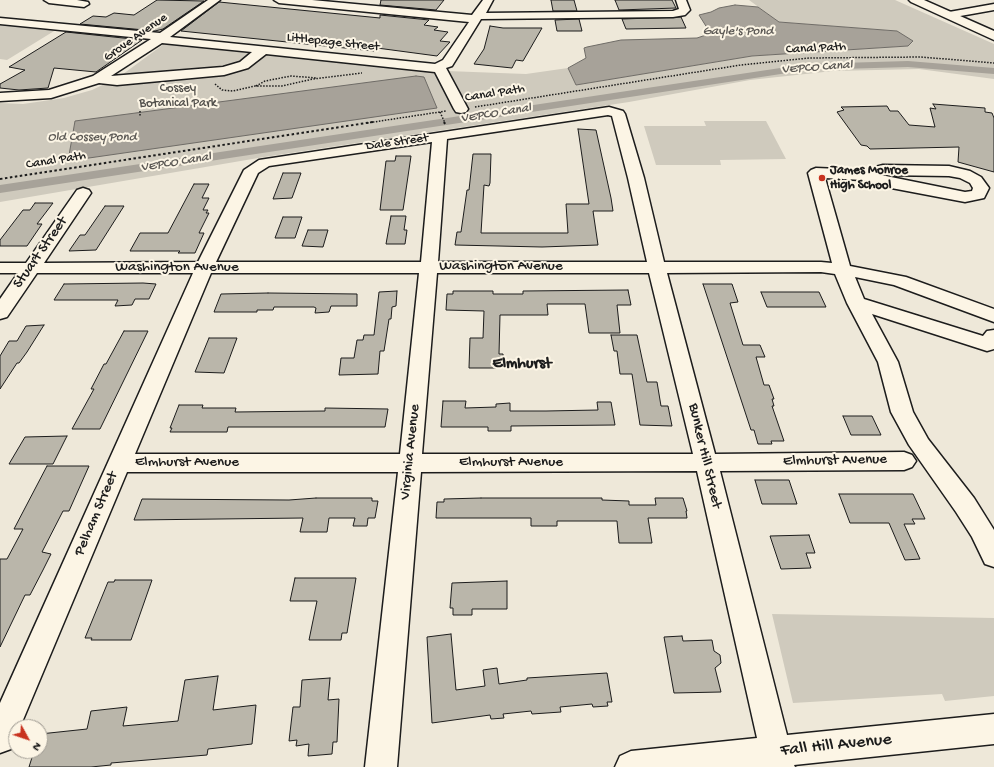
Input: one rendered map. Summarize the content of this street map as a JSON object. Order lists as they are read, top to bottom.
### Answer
{
  "streets": {
    "street": [
      "Grove Avenue",
      "Littlepage Street",
      "Dale Street",
      "Stuart Street",
      "Washington Avenue",
      "Virginia Avenue",
      "Bunker Hill Street",
      "Elmhurst Avenue",
      "Pelham Street",
      "Fall Hill Avenue"
    ],
    "path": ["Canal Path"]
  },
  "crossings": [
    ["Grove Avenue", "Littlepage Street"],
    ["Dale Street", "Washington Avenue"],
    ["Dale Street", "Virginia Avenue"],
    ["Dale Street", "Bunker Hill Street"],
    ["Dale Street", "Pelham Street"],
    ["Stuart Street", "Washington Avenue"],
    ["Washington Avenue", "Virginia Avenue"],
    ["Washington Avenue", "Bunker Hill Street"],
    ["Washington Avenue", "Pelham Street"],
    ["Virginia Avenue", "Elmhurst Avenue"],
    ["Bunker Hill Street", "Elmhurst Avenue"],
    ["Bunker Hill Street", "Fall Hill Avenue"],
    ["Elmhurst Avenue", "Pelham Street"]
  ],
  "districts": ["Elmhurst"],
  "water": ["Gayle's Pond", "VEPCO Canal", "Old Cossey Pond"],
  "parks": ["Cossey Botanical Park"],
  "places": ["James Monroe High School"],
  "north": "bottom right"
}
